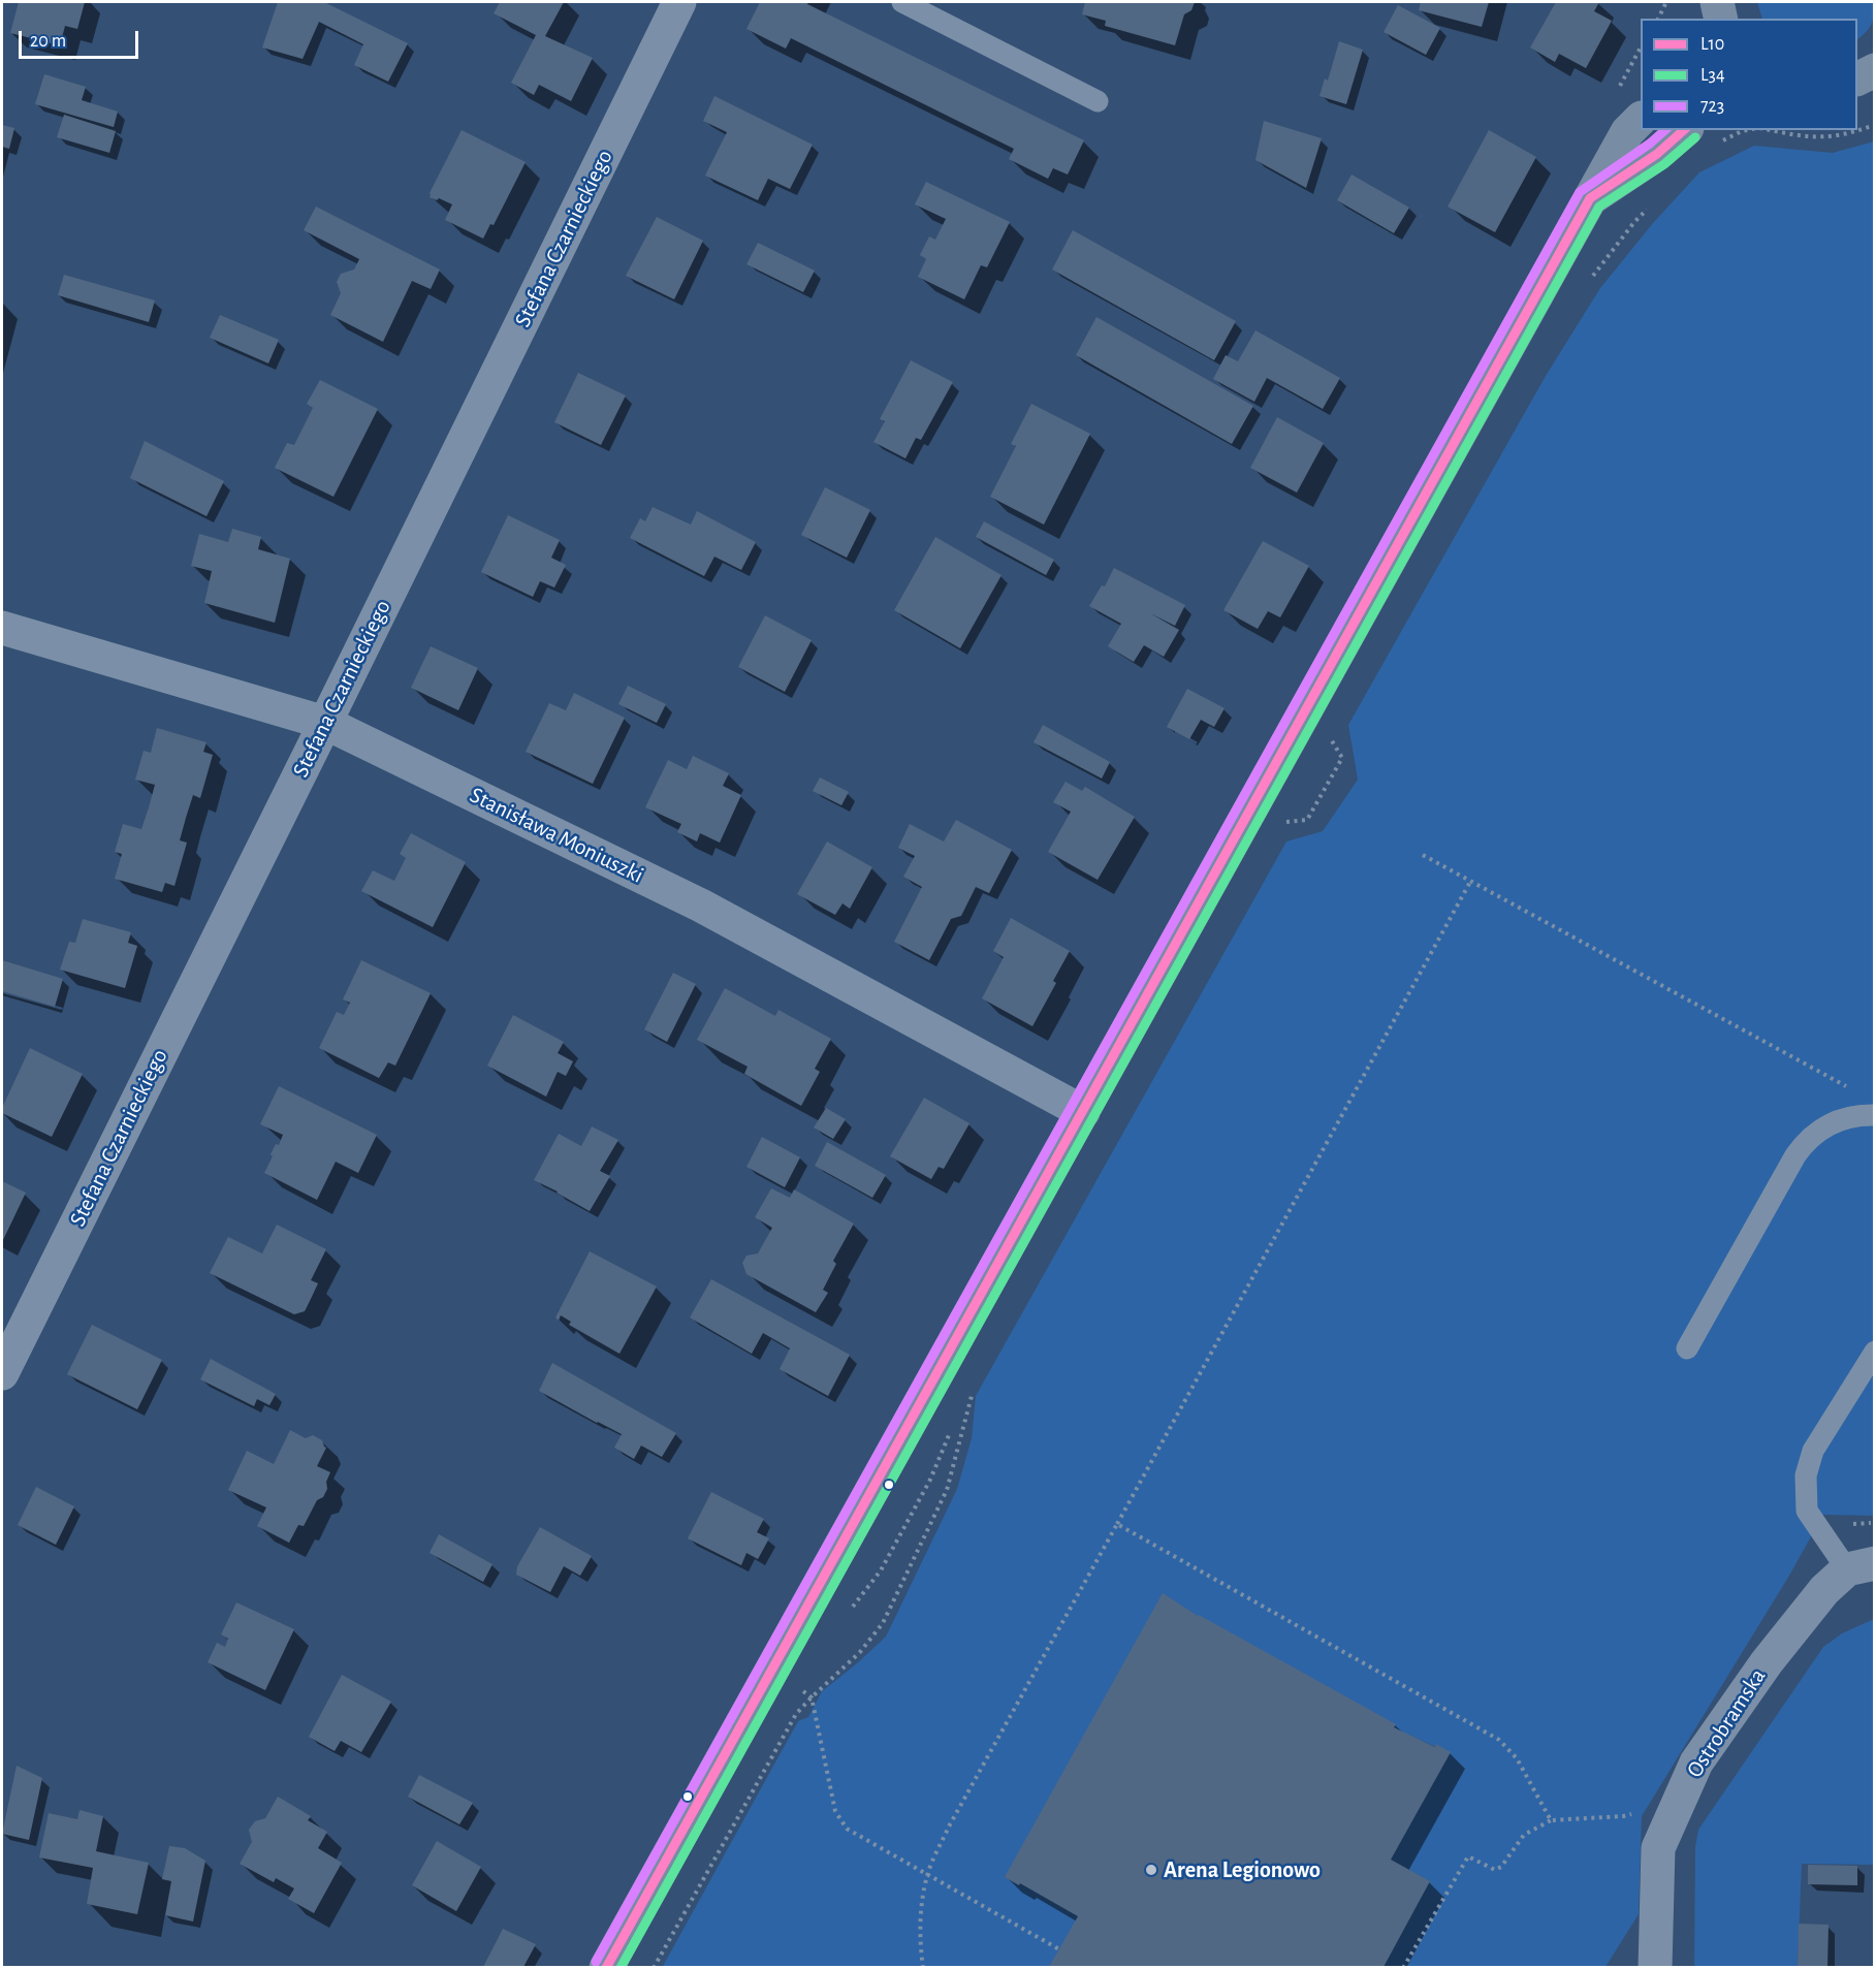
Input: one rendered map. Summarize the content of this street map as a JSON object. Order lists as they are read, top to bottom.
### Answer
{
  "streets": {
    "street": ["Stefana Czarnieckiego", "Stanisława Moniuszki", "Ostrobramska"]
  },
  "crossings": [
    ["Stefana Czarnieckiego", "Stanisława Moniuszki"]
  ],
  "places": ["Arena Legionowo"],
  "lines": ["transit line L10", "transit line 723", "transit line L34"],
  "legend": ["L10", "L34", "723"],
  "scale_bar": "20 m"
}
